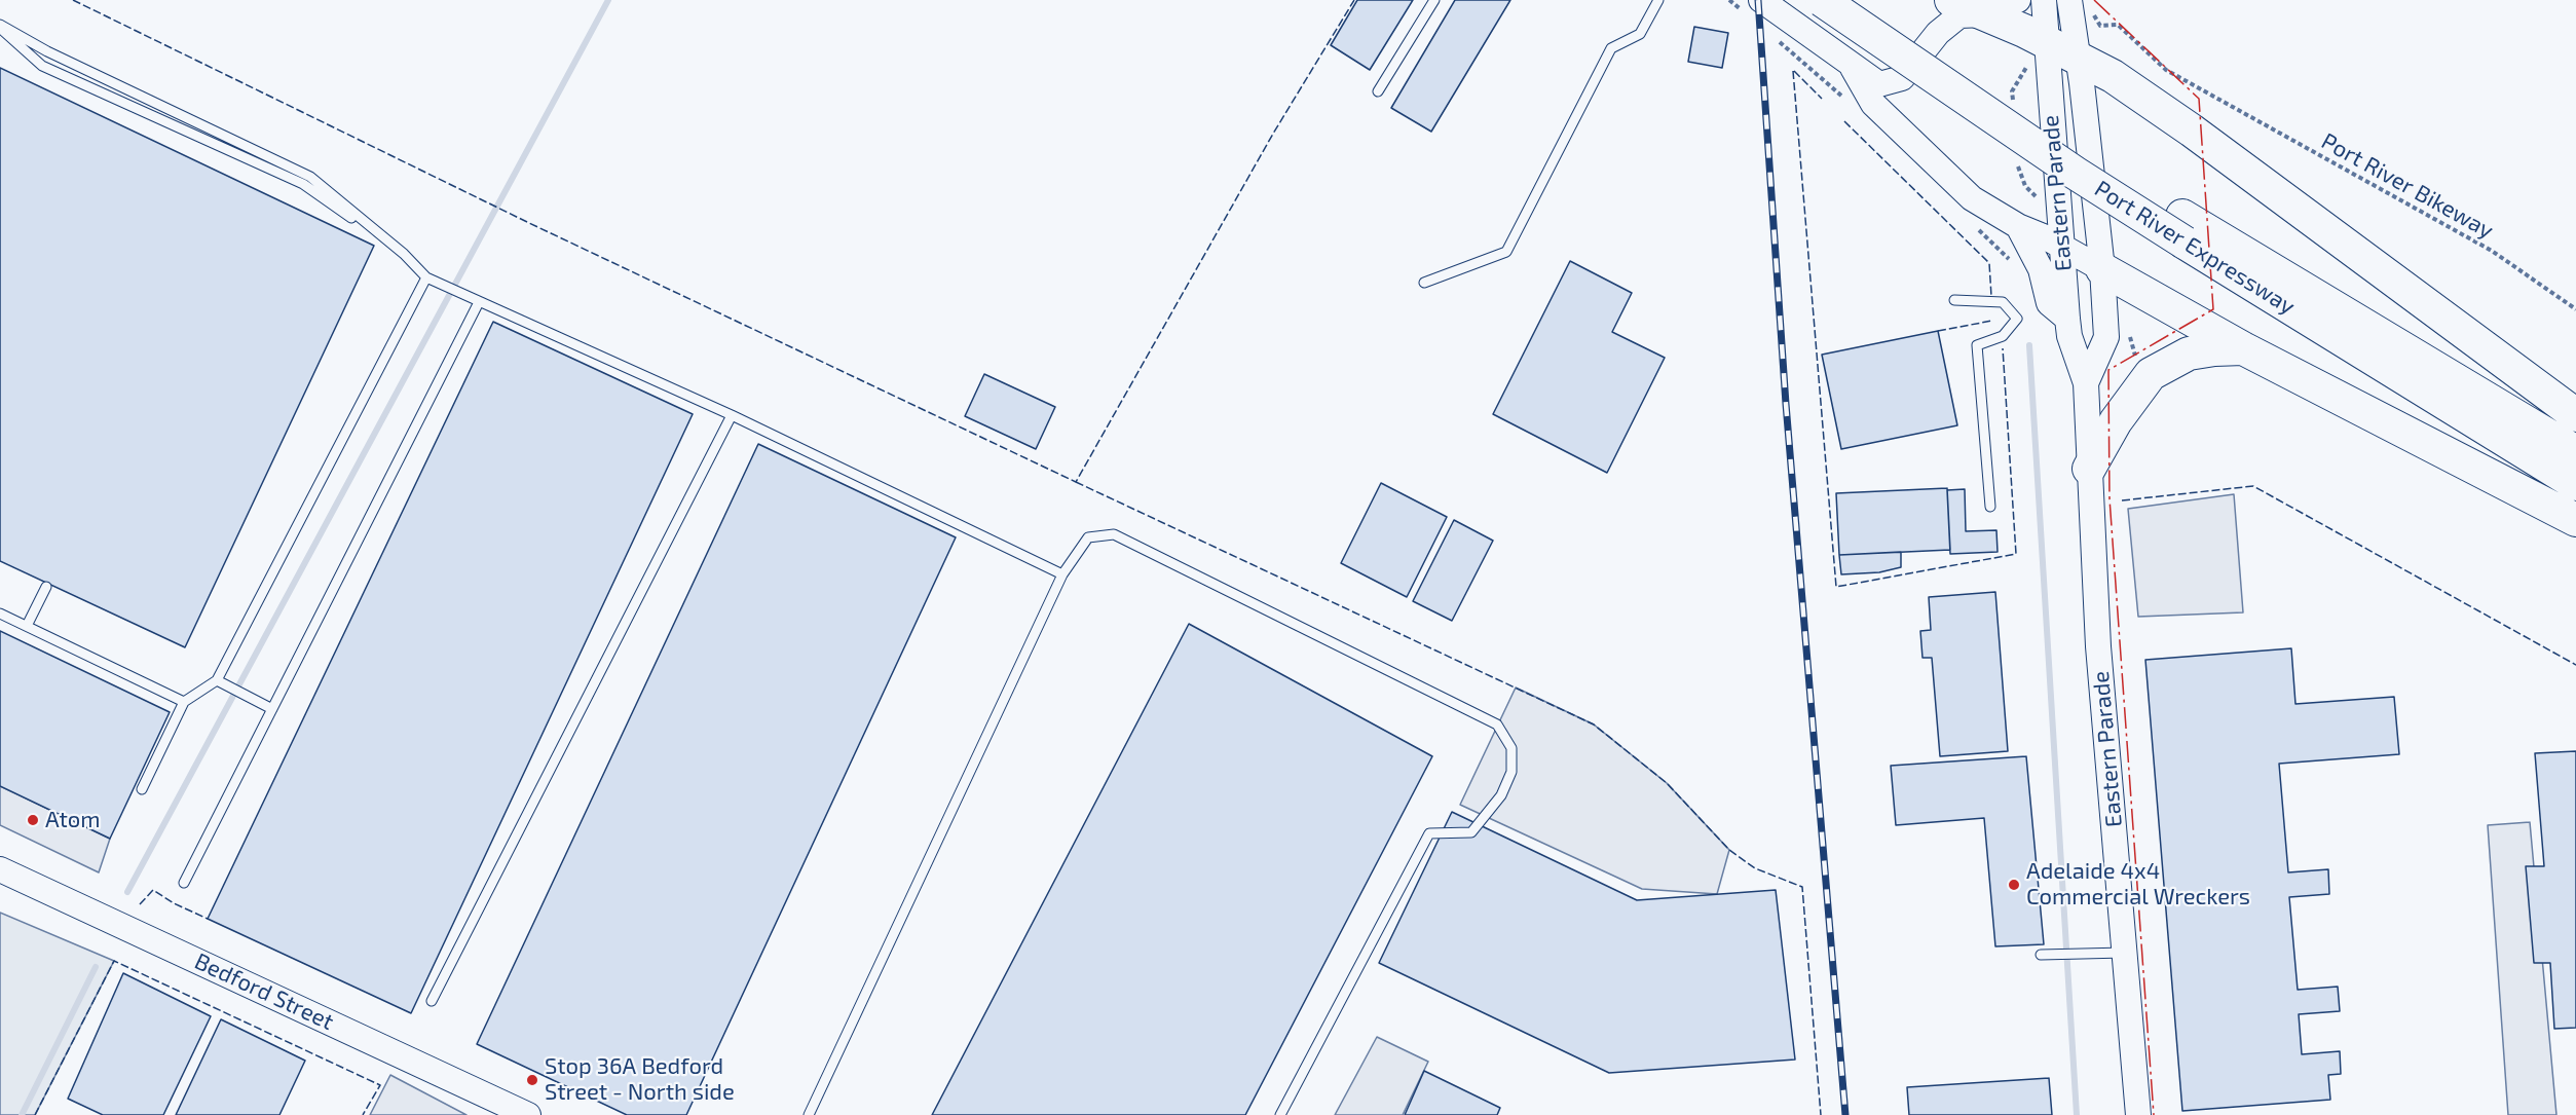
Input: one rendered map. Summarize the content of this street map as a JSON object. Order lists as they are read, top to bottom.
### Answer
{
  "streets": {
    "highway": ["Port River Expressway"],
    "main road": ["Eastern Parade", "Bedford Street"],
    "path": ["Port River Bikeway"]
  },
  "crossings": [
    ["Port River Bikeway", "Eastern Parade"]
  ],
  "places": ["Atom", "Adelaide 4x4 Commercial Wreckers", "Stop 36A Bedford Street - North side"]
}
